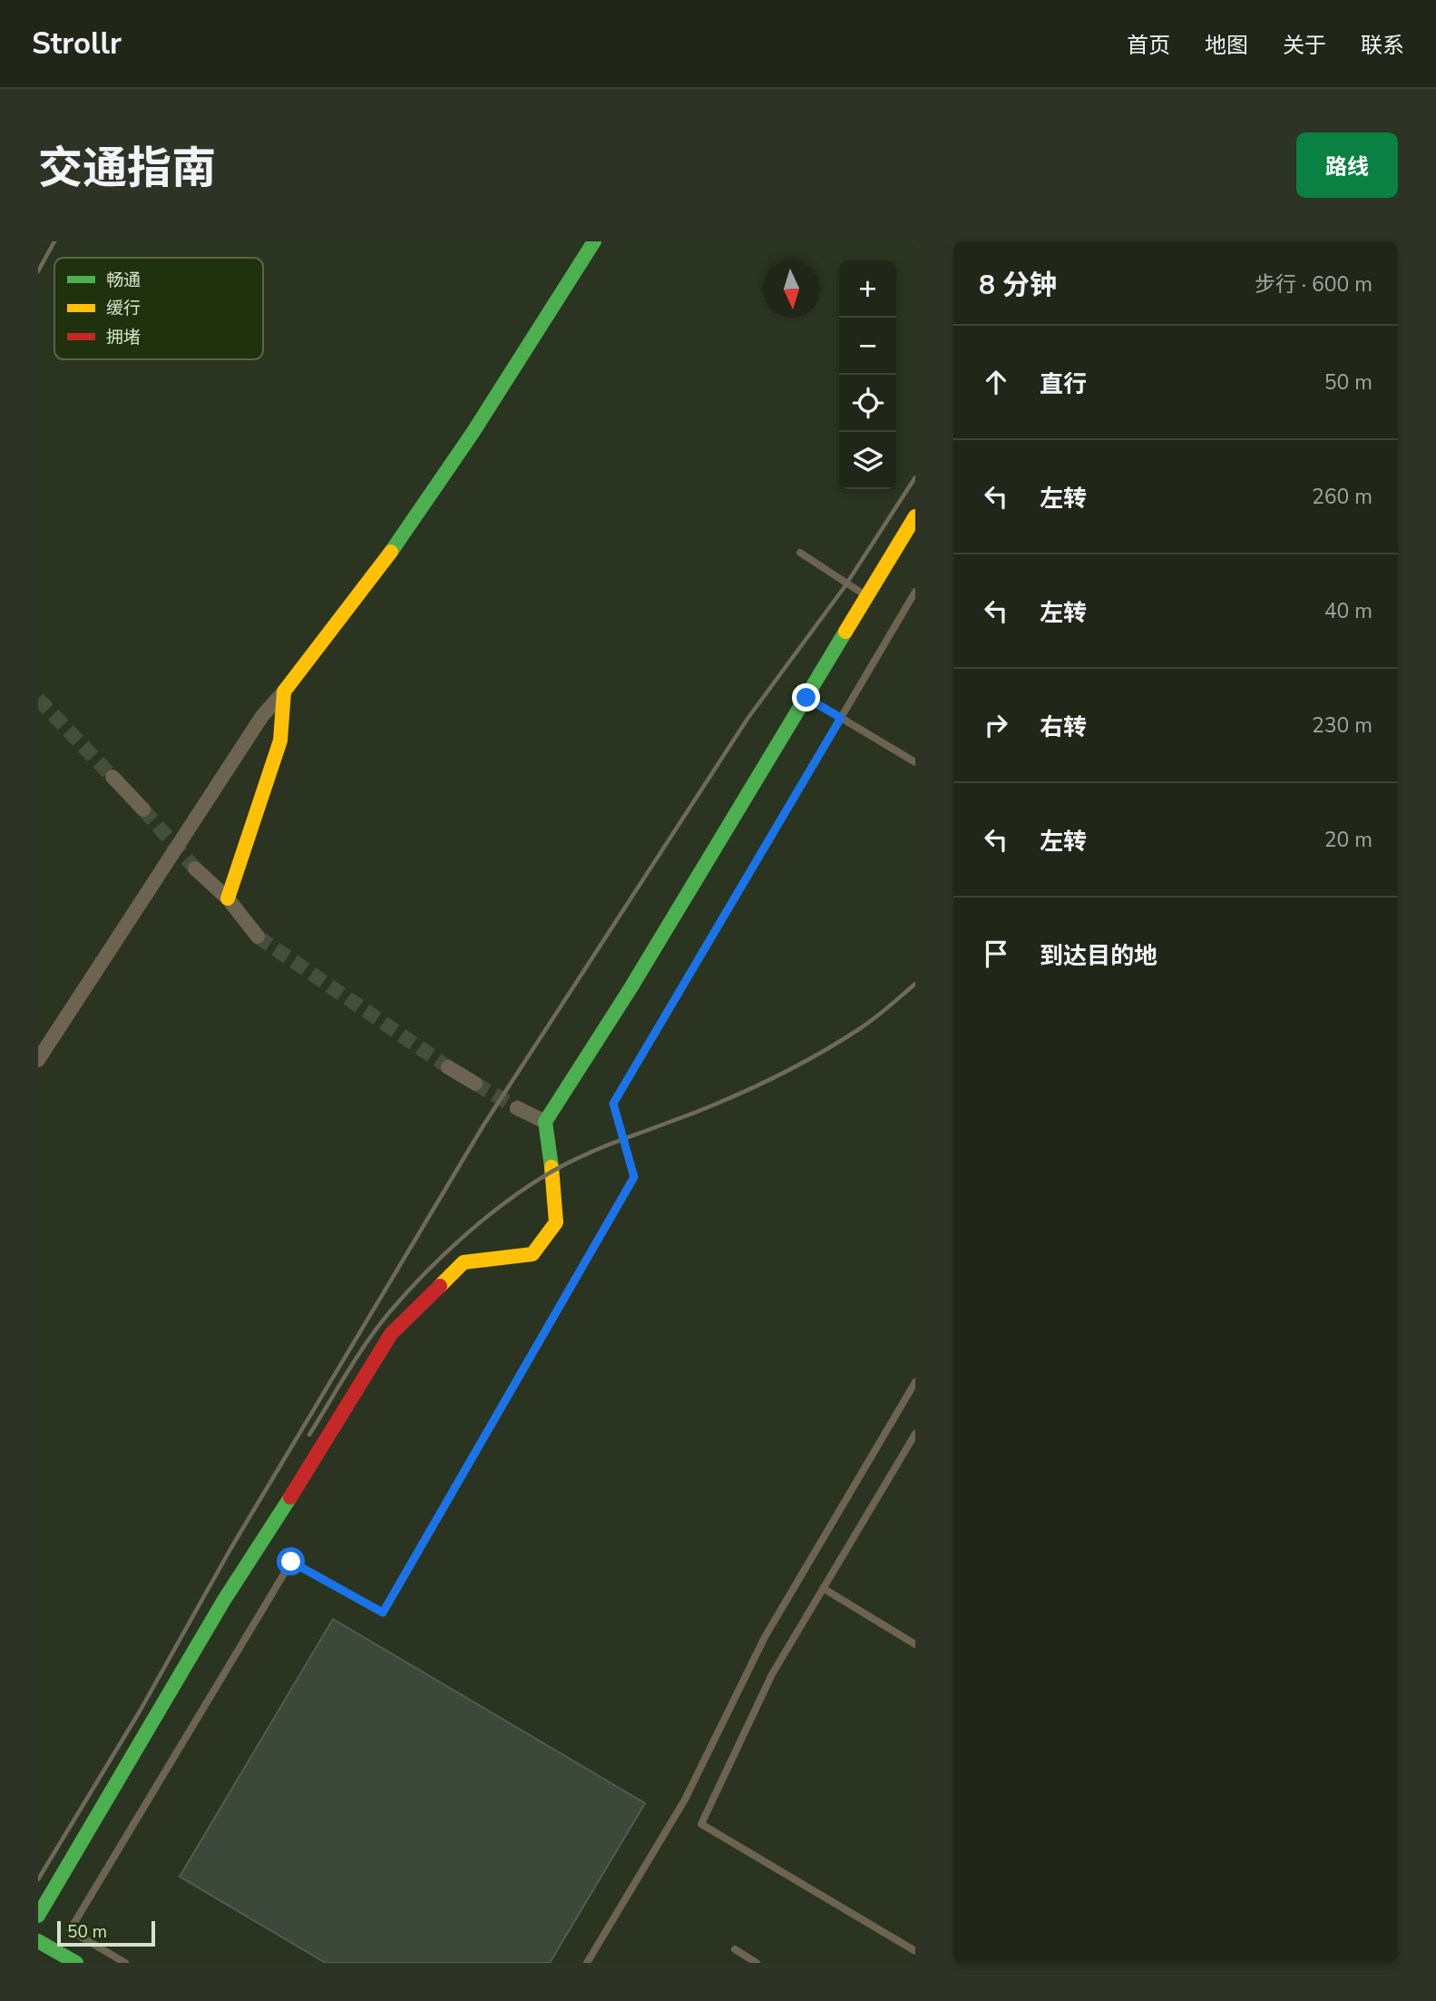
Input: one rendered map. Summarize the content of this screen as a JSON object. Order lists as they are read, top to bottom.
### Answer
{
  "legend": ["畅通", "缓行", "拥堵"],
  "scale_bar": "50 m",
  "north": "bottom",
  "page": {
    "header": "Strollr",
    "nav": [
      "首页",
      "地图",
      "关于",
      "联系"
    ],
    "title": "交通指南",
    "buttons": "路线",
    "heading": ["8 分钟", "步行 · 600 m"],
    "map_buttons": ["+", "−"],
    "list": [
      ["直行", "50 m"],
      ["左转", "260 m"],
      ["左转", "40 m"],
      ["右转", "230 m"],
      ["左转", "20 m"],
      "到达目的地"
    ],
    "scale": "50 m"
  }
}
